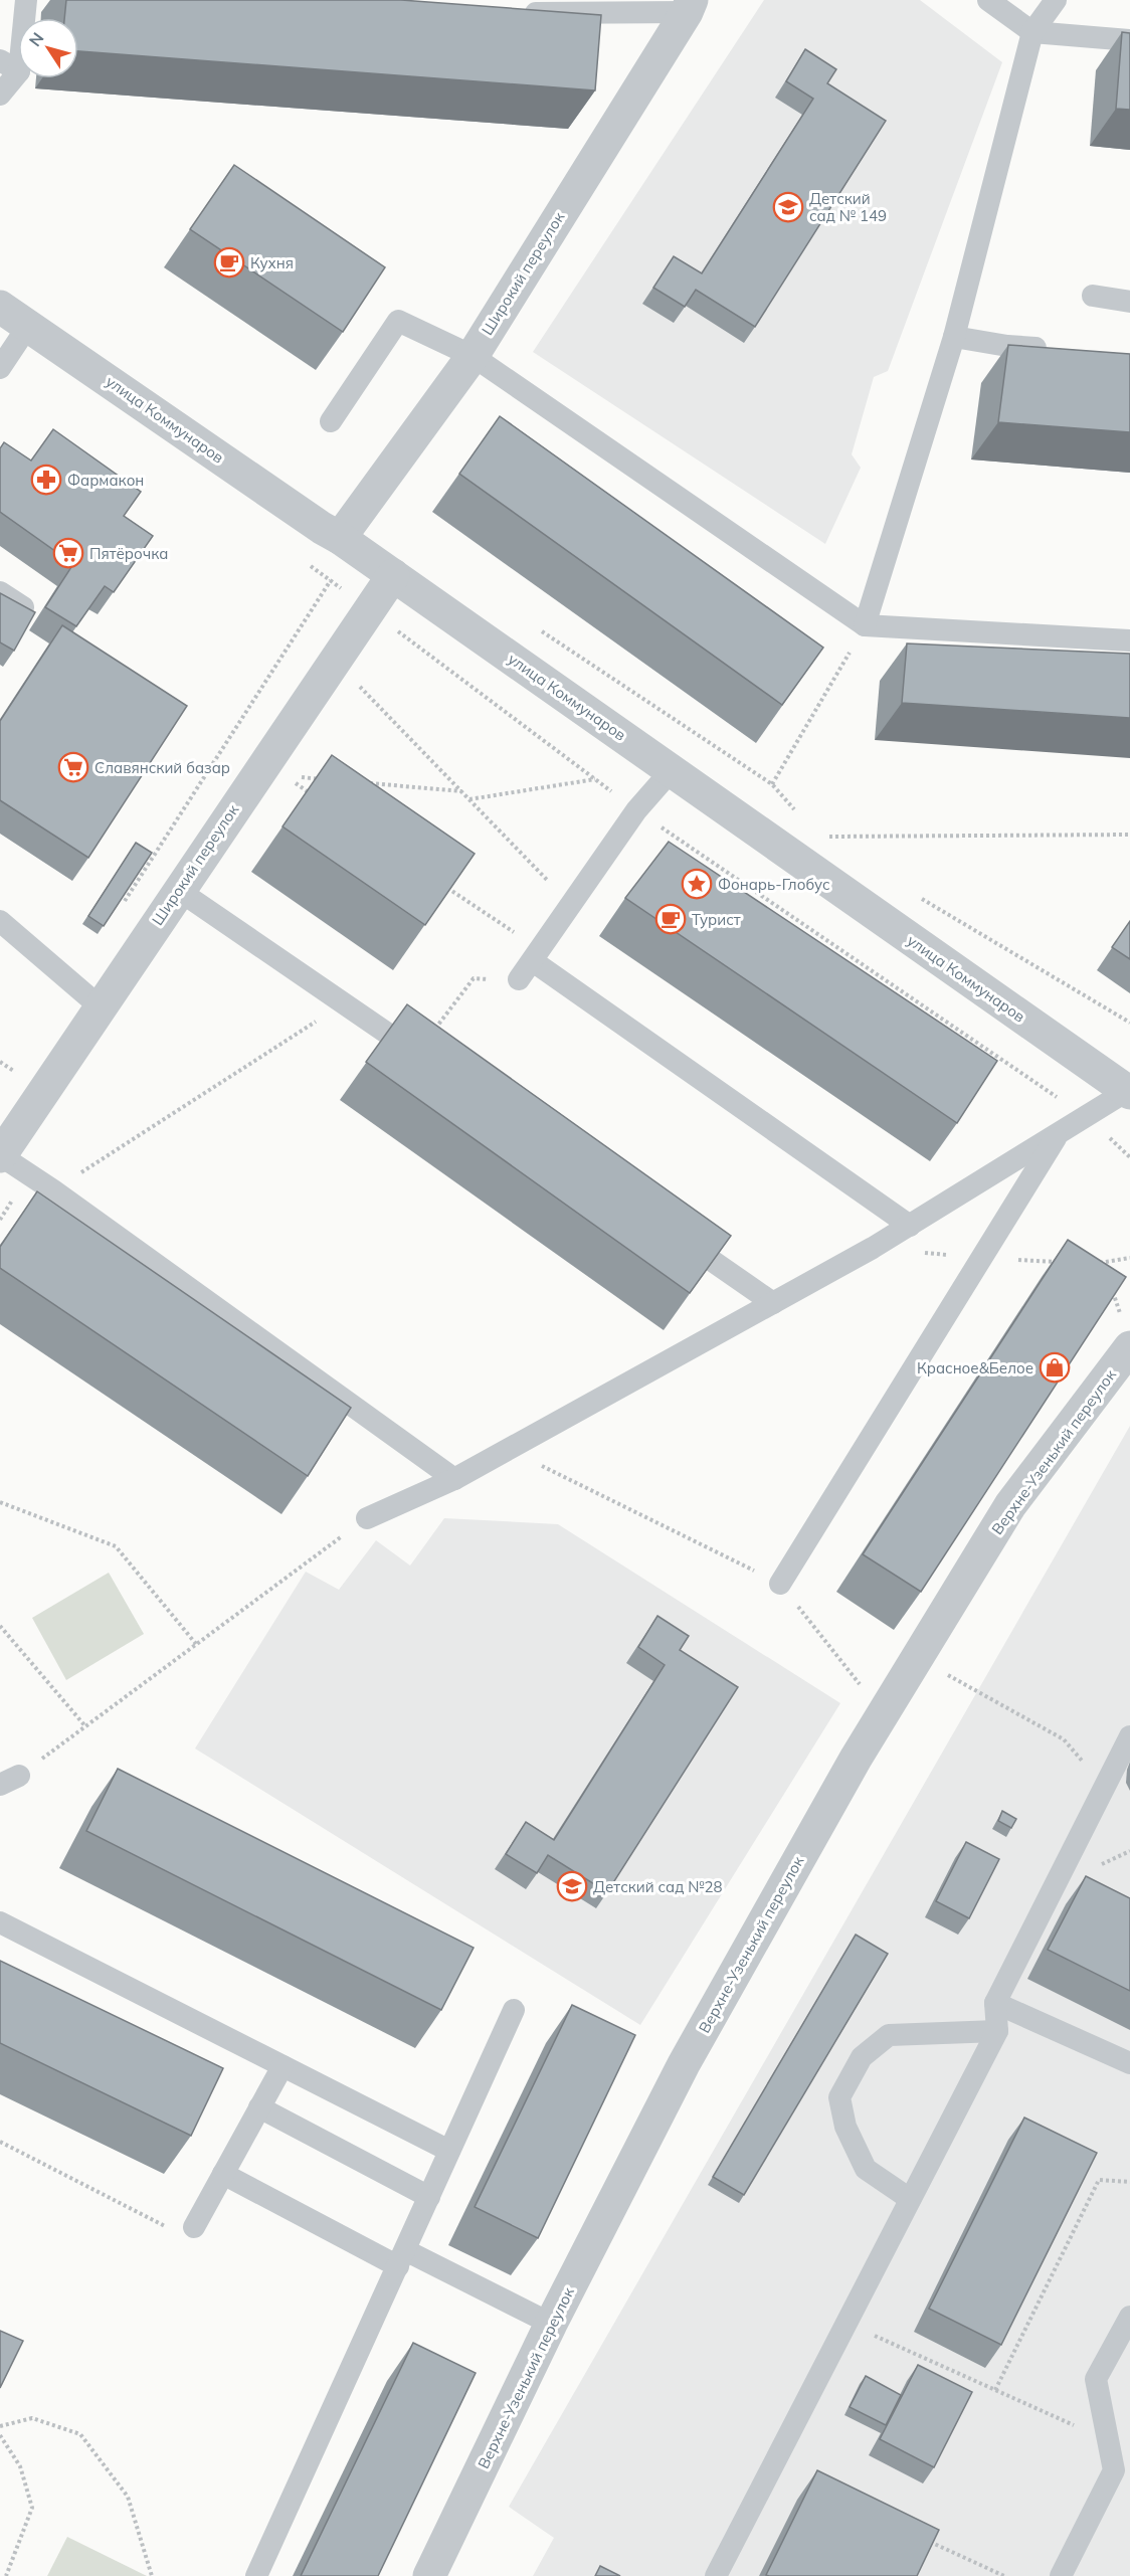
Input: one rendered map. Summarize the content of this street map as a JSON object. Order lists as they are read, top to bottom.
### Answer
{
  "streets": {
    "street": ["Широкий переулок", "улица Коммунаров", "Верхне-Узенький переулок"]
  },
  "crossings": [
    ["Широкий переулок", "улица Коммунаров"]
  ],
  "places": {
    "school or university": ["Детский сад № 149", "Детский сад №28"],
    "cafe": ["Кухня", "Турист"],
    "pharmacy": ["Фармакон"],
    "supermarket": ["Пятёрочка", "Славянский базар"],
    "place": ["Фонарь-Глобус"],
    "shop": ["Красное&Белое"]
  },
  "north": "top left"
}
